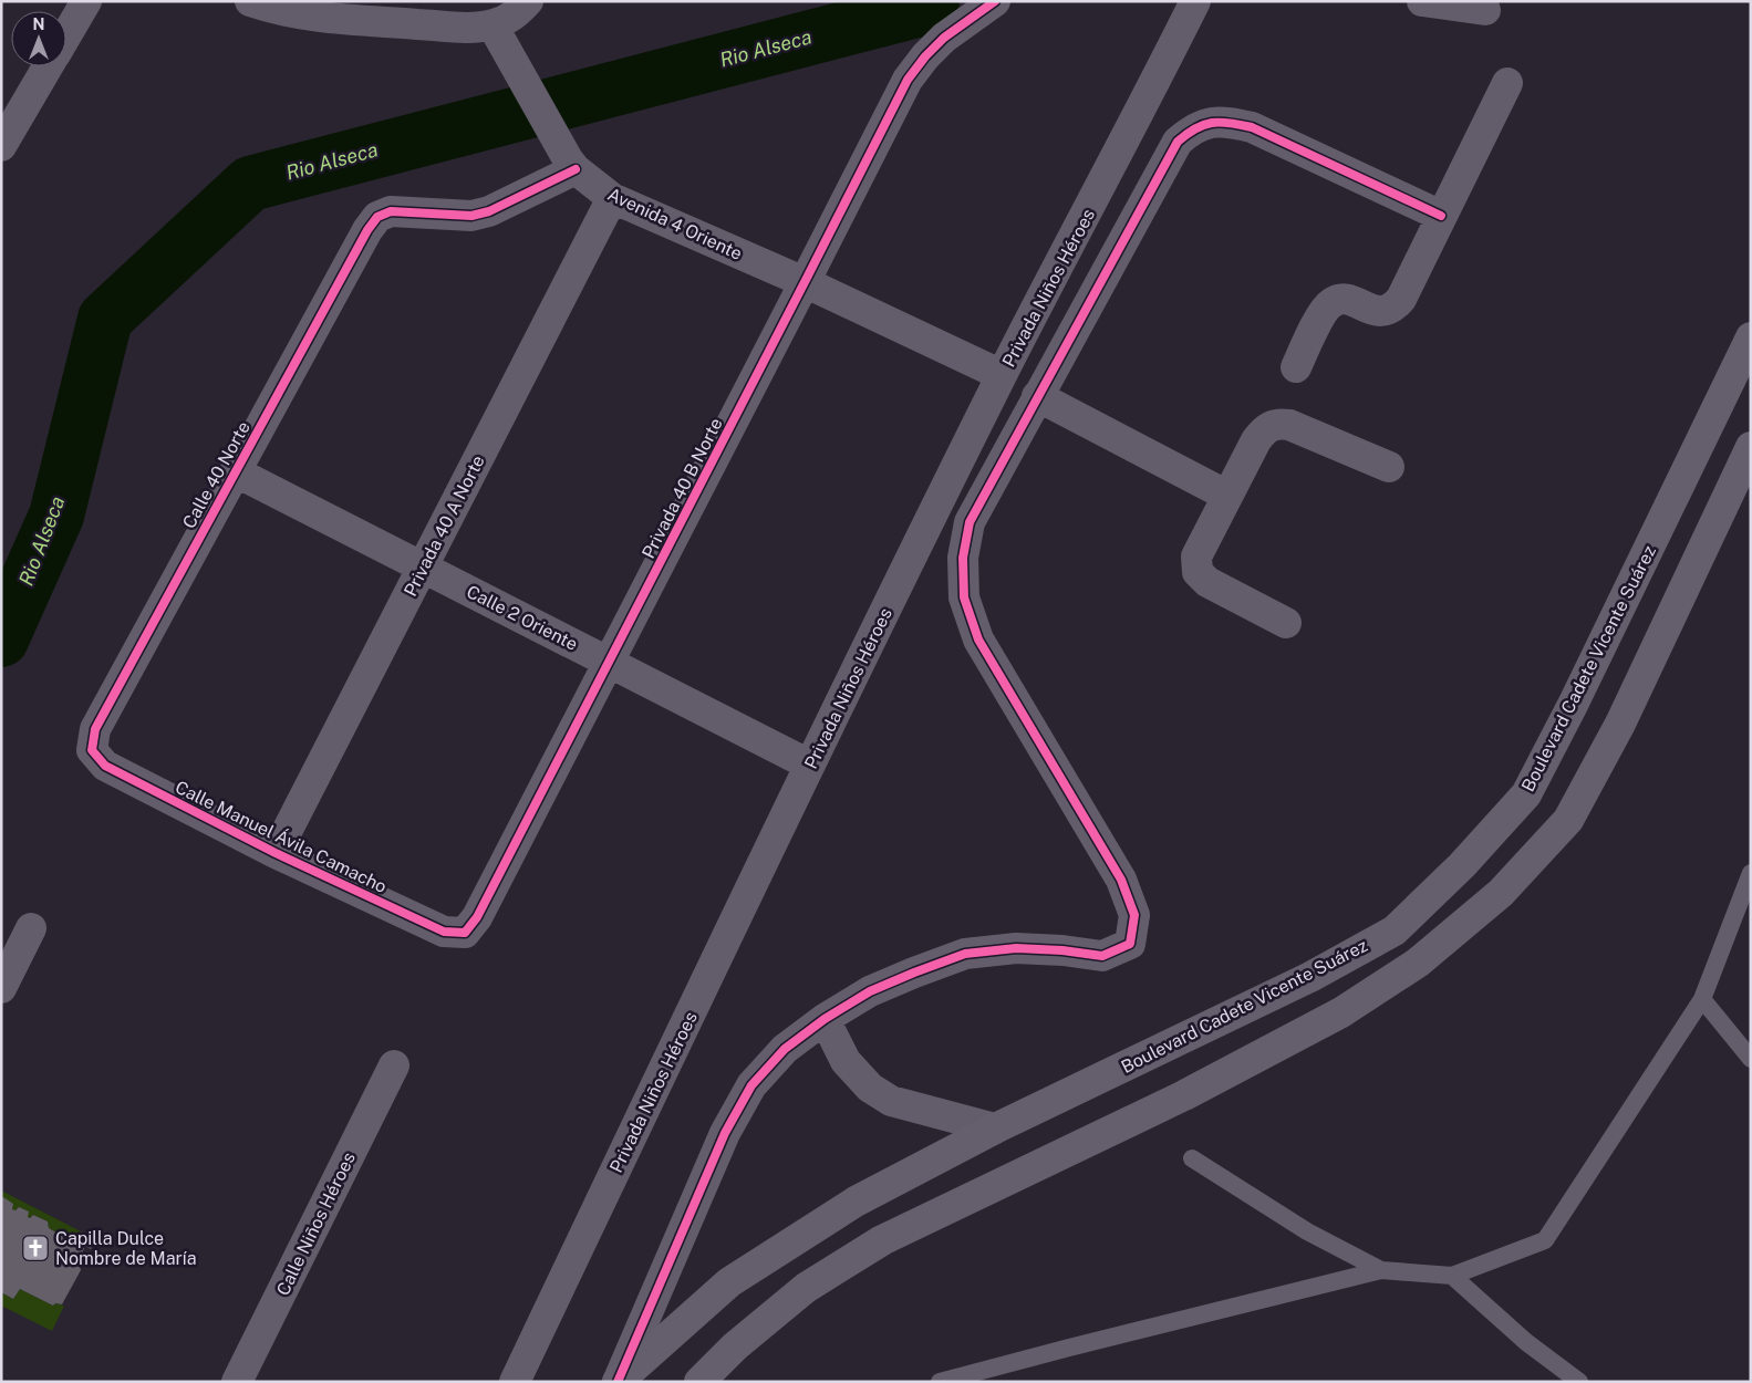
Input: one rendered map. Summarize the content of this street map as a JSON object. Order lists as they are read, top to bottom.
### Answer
{
  "streets": {
    "main road": ["Boulevard Cadete Vicente Suárez"],
    "street": [
      "Avenida 4 Oriente",
      "Privada Niños Héroes",
      "Calle 40 Norte",
      "Privada 40 B Norte",
      "Privada 40 A Norte",
      "Calle 2 Oriente",
      "Calle Manuel Ávila Camacho",
      "Calle Niños Héroes"
    ]
  },
  "crossings": [
    ["Avenida 4 Oriente", "Privada Niños Héroes"],
    ["Avenida 4 Oriente", "Calle 40 Norte"],
    ["Avenida 4 Oriente", "Privada 40 B Norte"],
    ["Avenida 4 Oriente", "Privada 40 A Norte"],
    ["Privada Niños Héroes", "Calle 2 Oriente"],
    ["Calle 40 Norte", "Calle 2 Oriente"],
    ["Calle 40 Norte", "Calle Manuel Ávila Camacho"],
    ["Privada 40 B Norte", "Calle 2 Oriente"],
    ["Privada 40 B Norte", "Calle Manuel Ávila Camacho"],
    ["Privada 40 A Norte", "Calle 2 Oriente"],
    ["Privada 40 A Norte", "Calle Manuel Ávila Camacho"]
  ],
  "water": ["Rio Alseca"],
  "places": {
    "church": ["Capilla Dulce Nombre de María"]
  },
  "north": "top"
}
